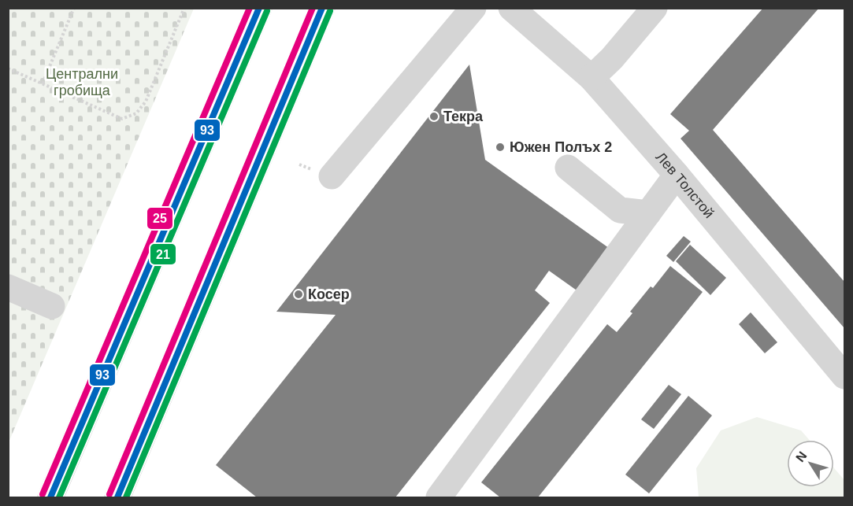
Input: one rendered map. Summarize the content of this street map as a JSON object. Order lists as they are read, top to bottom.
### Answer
{
  "streets": {
    "street": ["Лев Толстой"]
  },
  "parks": ["Централни гробища"],
  "places": ["Текра", "Южен Полъх 2", "Косер"],
  "lines": ["transit line 93", "transit line 25", "transit line 21"],
  "north": "top left"
}
